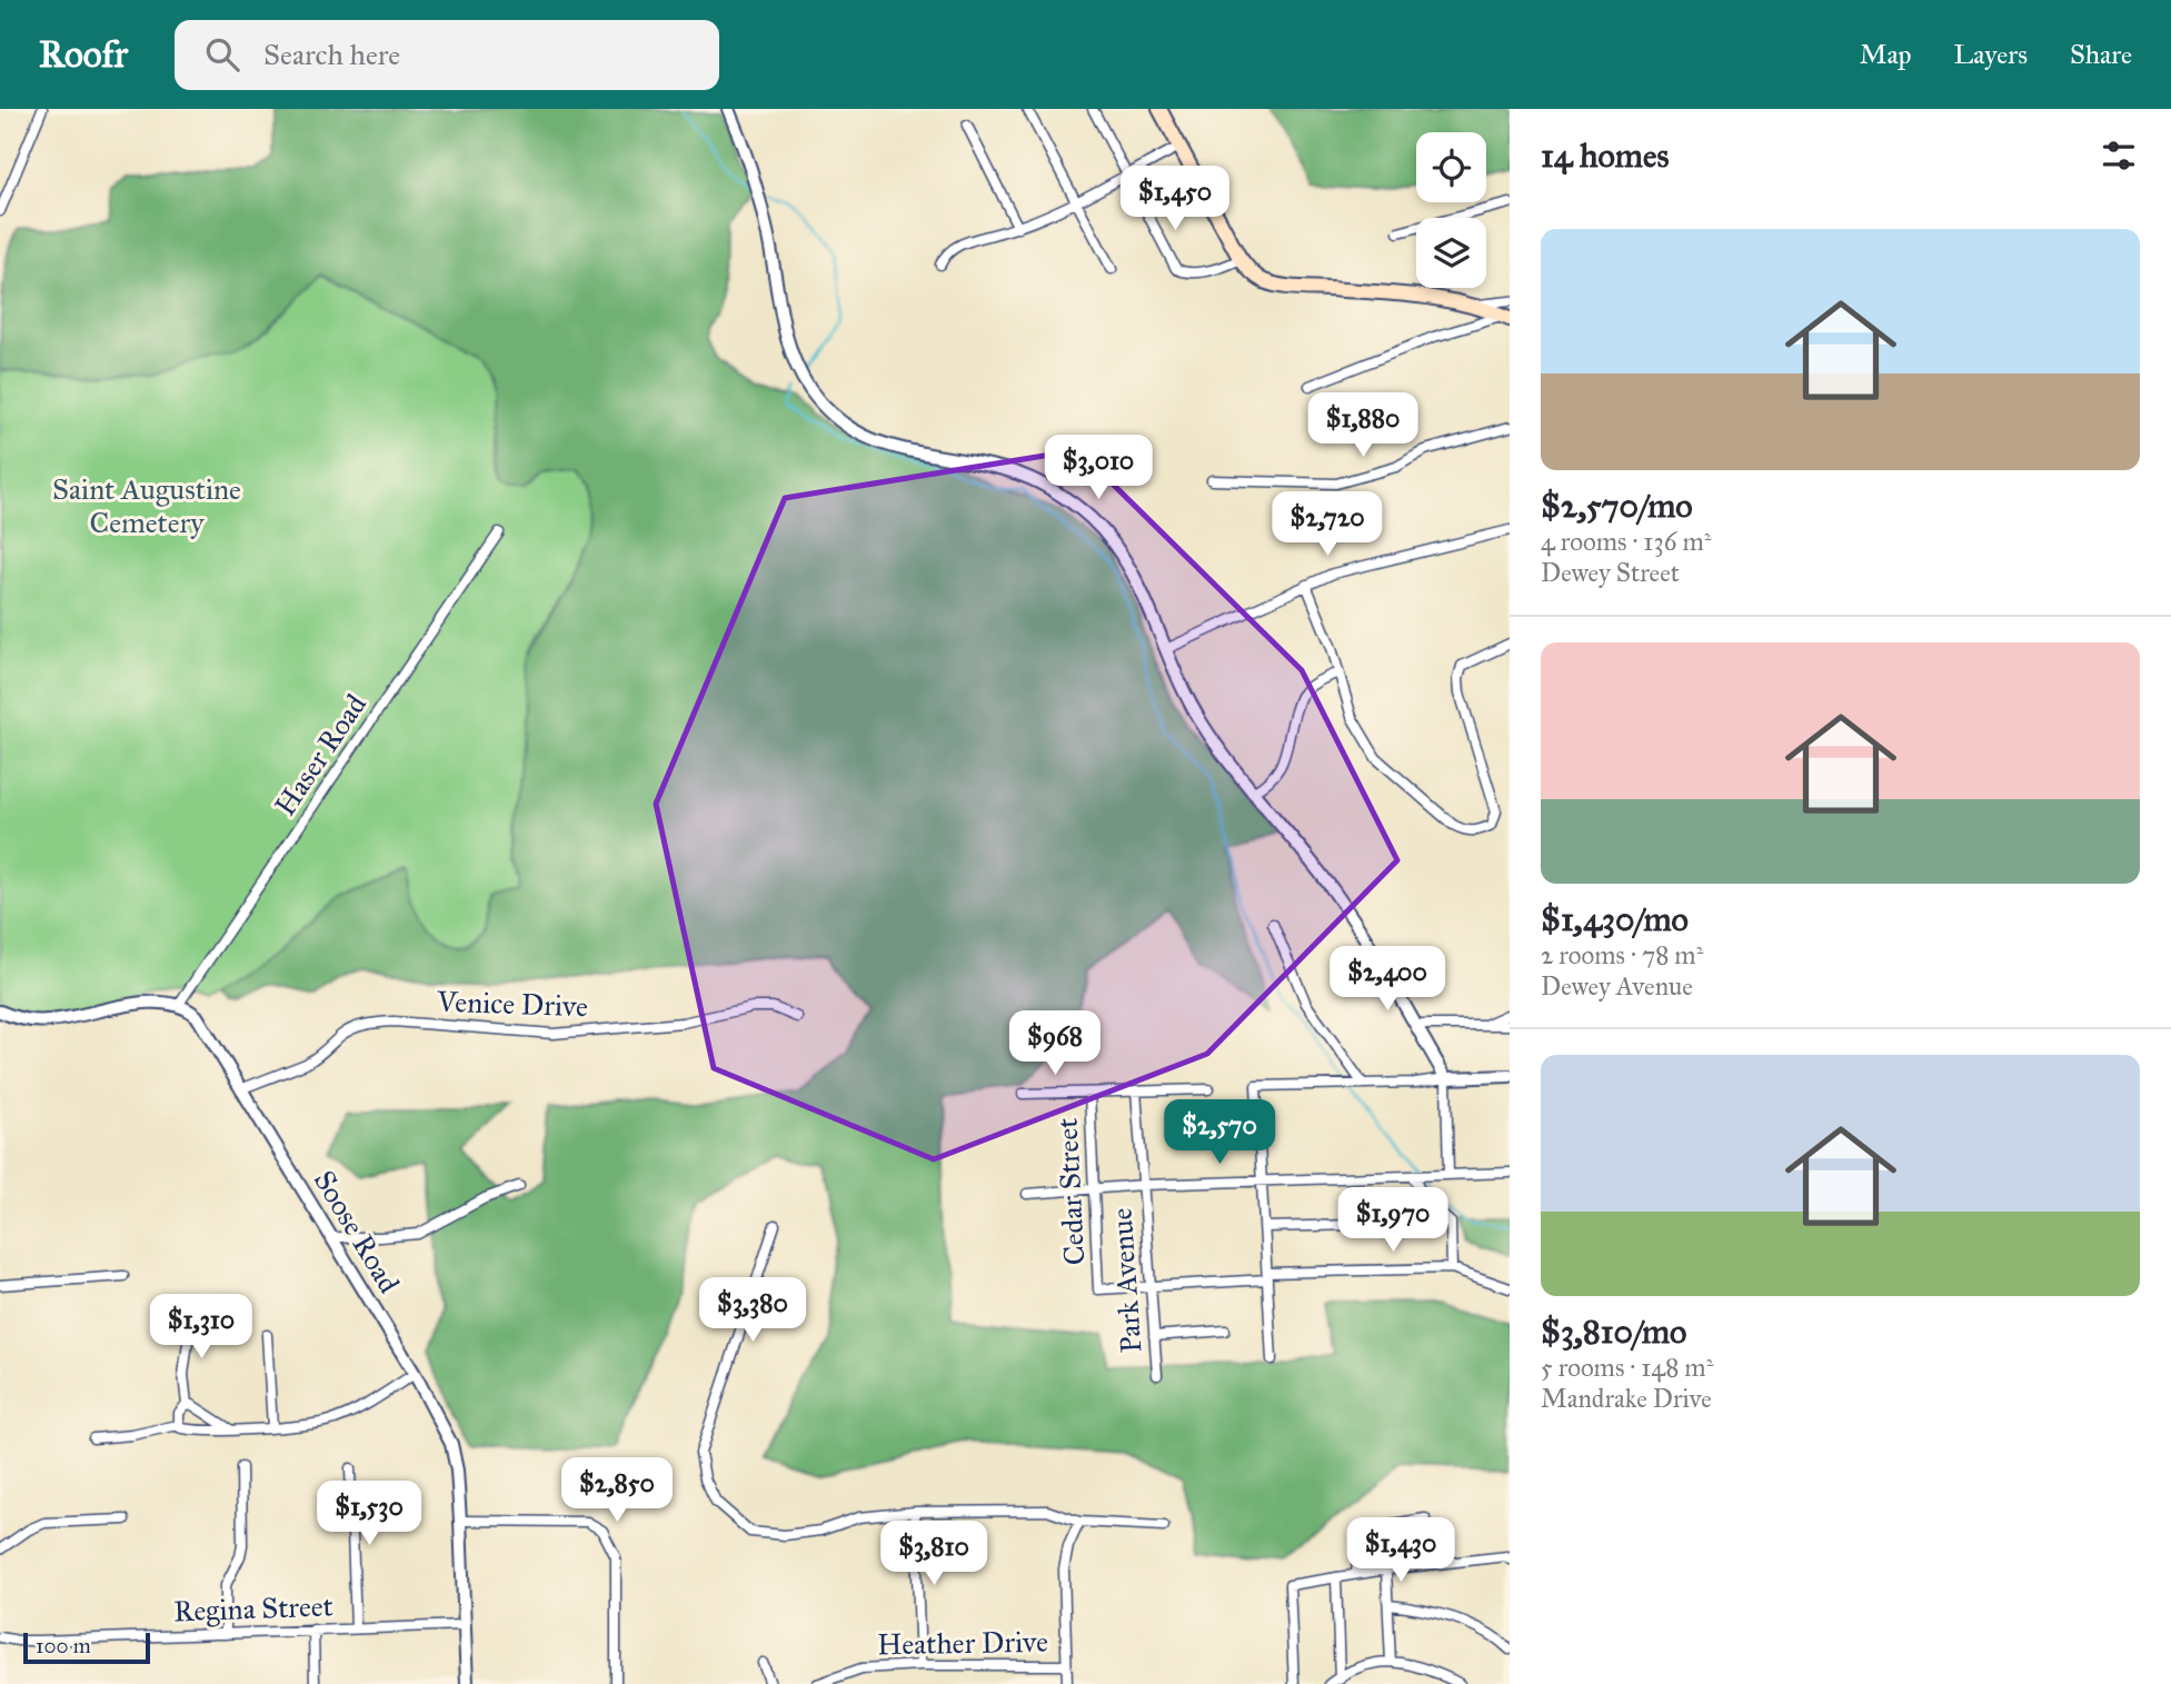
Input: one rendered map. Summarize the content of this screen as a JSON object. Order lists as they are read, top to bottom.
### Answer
{
  "streets": {
    "street": [
      "Haser Road",
      "Venice Drive",
      "Cedar Street",
      "Soose Road",
      "Park Avenue",
      "Regina Street",
      "Heather Drive"
    ]
  },
  "crossings": [
    ["Haser Road", "Soose Road"],
    ["Venice Drive", "Soose Road"],
    ["Cedar Street", "Park Avenue"],
    ["Soose Road", "Regina Street"]
  ],
  "parks": ["Saint Augustine Cemetery"],
  "scale_bar": "100 m",
  "page": {
    "header": "Roofr",
    "search": "Search here",
    "nav": ["Map", "Layers", "Share"],
    "heading": "14 homes",
    "price": [
      "$1,450",
      "$1,880",
      "$3,010",
      "$2,720",
      "$2,400",
      "$968",
      "$2,570",
      "$1,970",
      "$3,380",
      "$1,310",
      "$2,850",
      "$1,530",
      "$1,430",
      "$3,810"
    ],
    "list": [
      {
        "name": "$2,570/mo",
        "note": "4 rooms · 136 m² · Dewey Street"
      },
      {
        "name": "$1,430/mo",
        "note": "2 rooms · 78 m² · Dewey Avenue"
      },
      {
        "name": "$3,810/mo",
        "note": "5 rooms · 148 m² · Mandrake Drive"
      }
    ],
    "scale": "100 m"
  }
}
